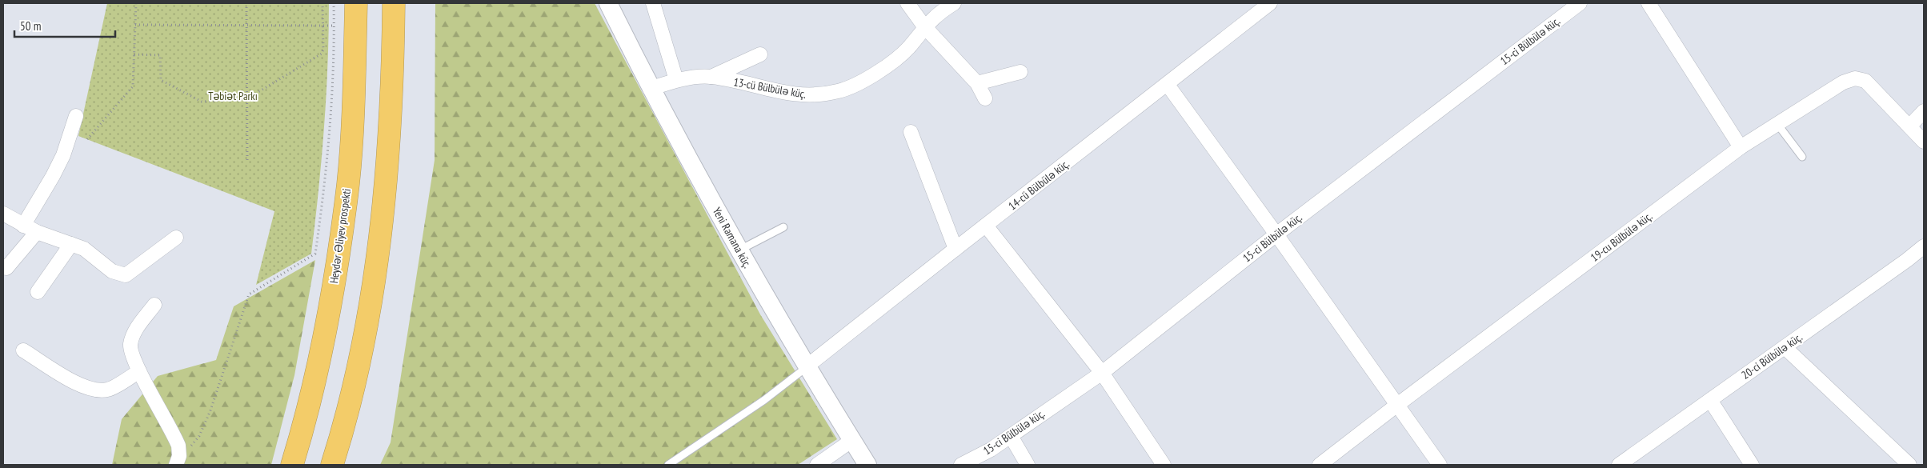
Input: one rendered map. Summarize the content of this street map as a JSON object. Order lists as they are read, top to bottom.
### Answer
{
  "streets": {
    "highway": ["Heydər Əliyev prospekti"],
    "street": [
      "15-ci Bülbülə küç.",
      "13-cü Bülbülə küç.",
      "14-cü Bülbülə küç.",
      "19-cu Bülbülə küç.",
      "Yeni Ramana küç.",
      "20-ci Bülbülə küç."
    ]
  },
  "crossings": [
    ["13-cü Bülbülə küç.", "Yeni Ramana küç."],
    ["14-cü Bülbülə küç.", "Yeni Ramana küç."]
  ],
  "parks": ["Təbiət Parkı"],
  "scale_bar": "50 m"
}
